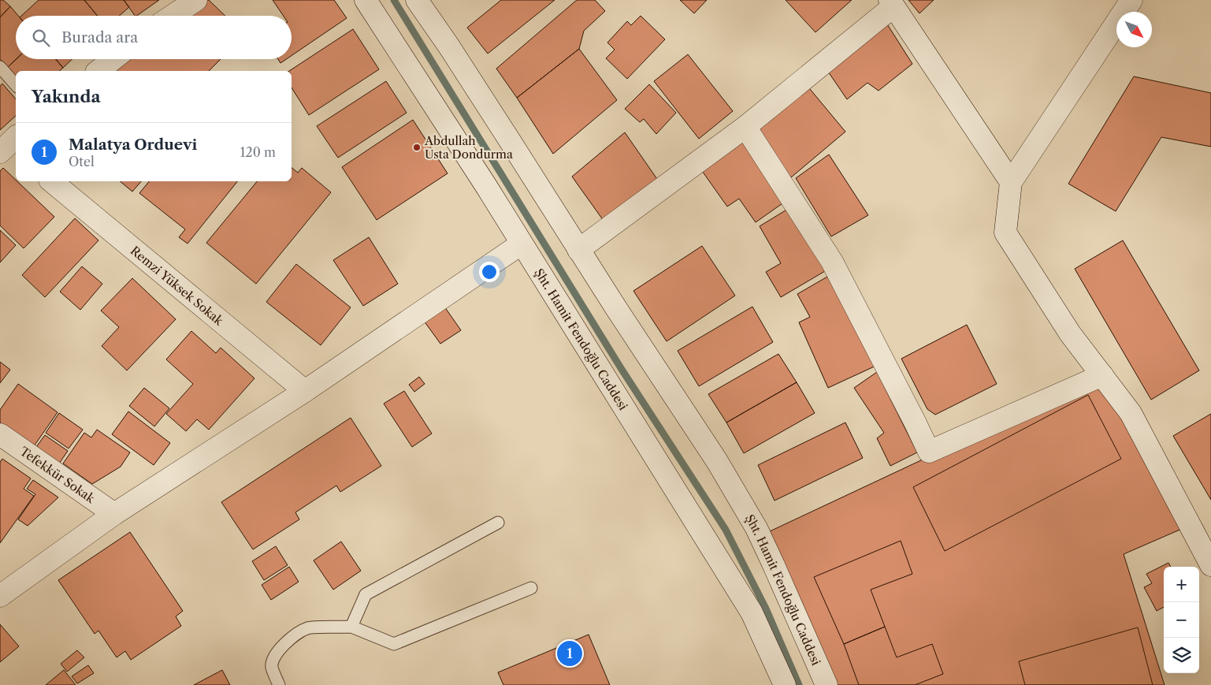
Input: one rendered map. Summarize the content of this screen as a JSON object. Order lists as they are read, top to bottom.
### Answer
{
  "streets": {
    "street": ["Remzi Yüksek Sokak", "Şht. Hamit Fendoğlu Caddesi", "Tefekkür Sokak"]
  },
  "places": ["Abdullah Usta Dondurma"],
  "north": "bottom right",
  "page": {
    "search": "Burada ara",
    "heading": "Yakında",
    "list": [
      {
        "mark": "1",
        "name": "Malatya Orduevi",
        "note": "Otel",
        "value": "120 m"
      }
    ],
    "map_buttons": ["+", "−"],
    "pins": "1"
  }
}
